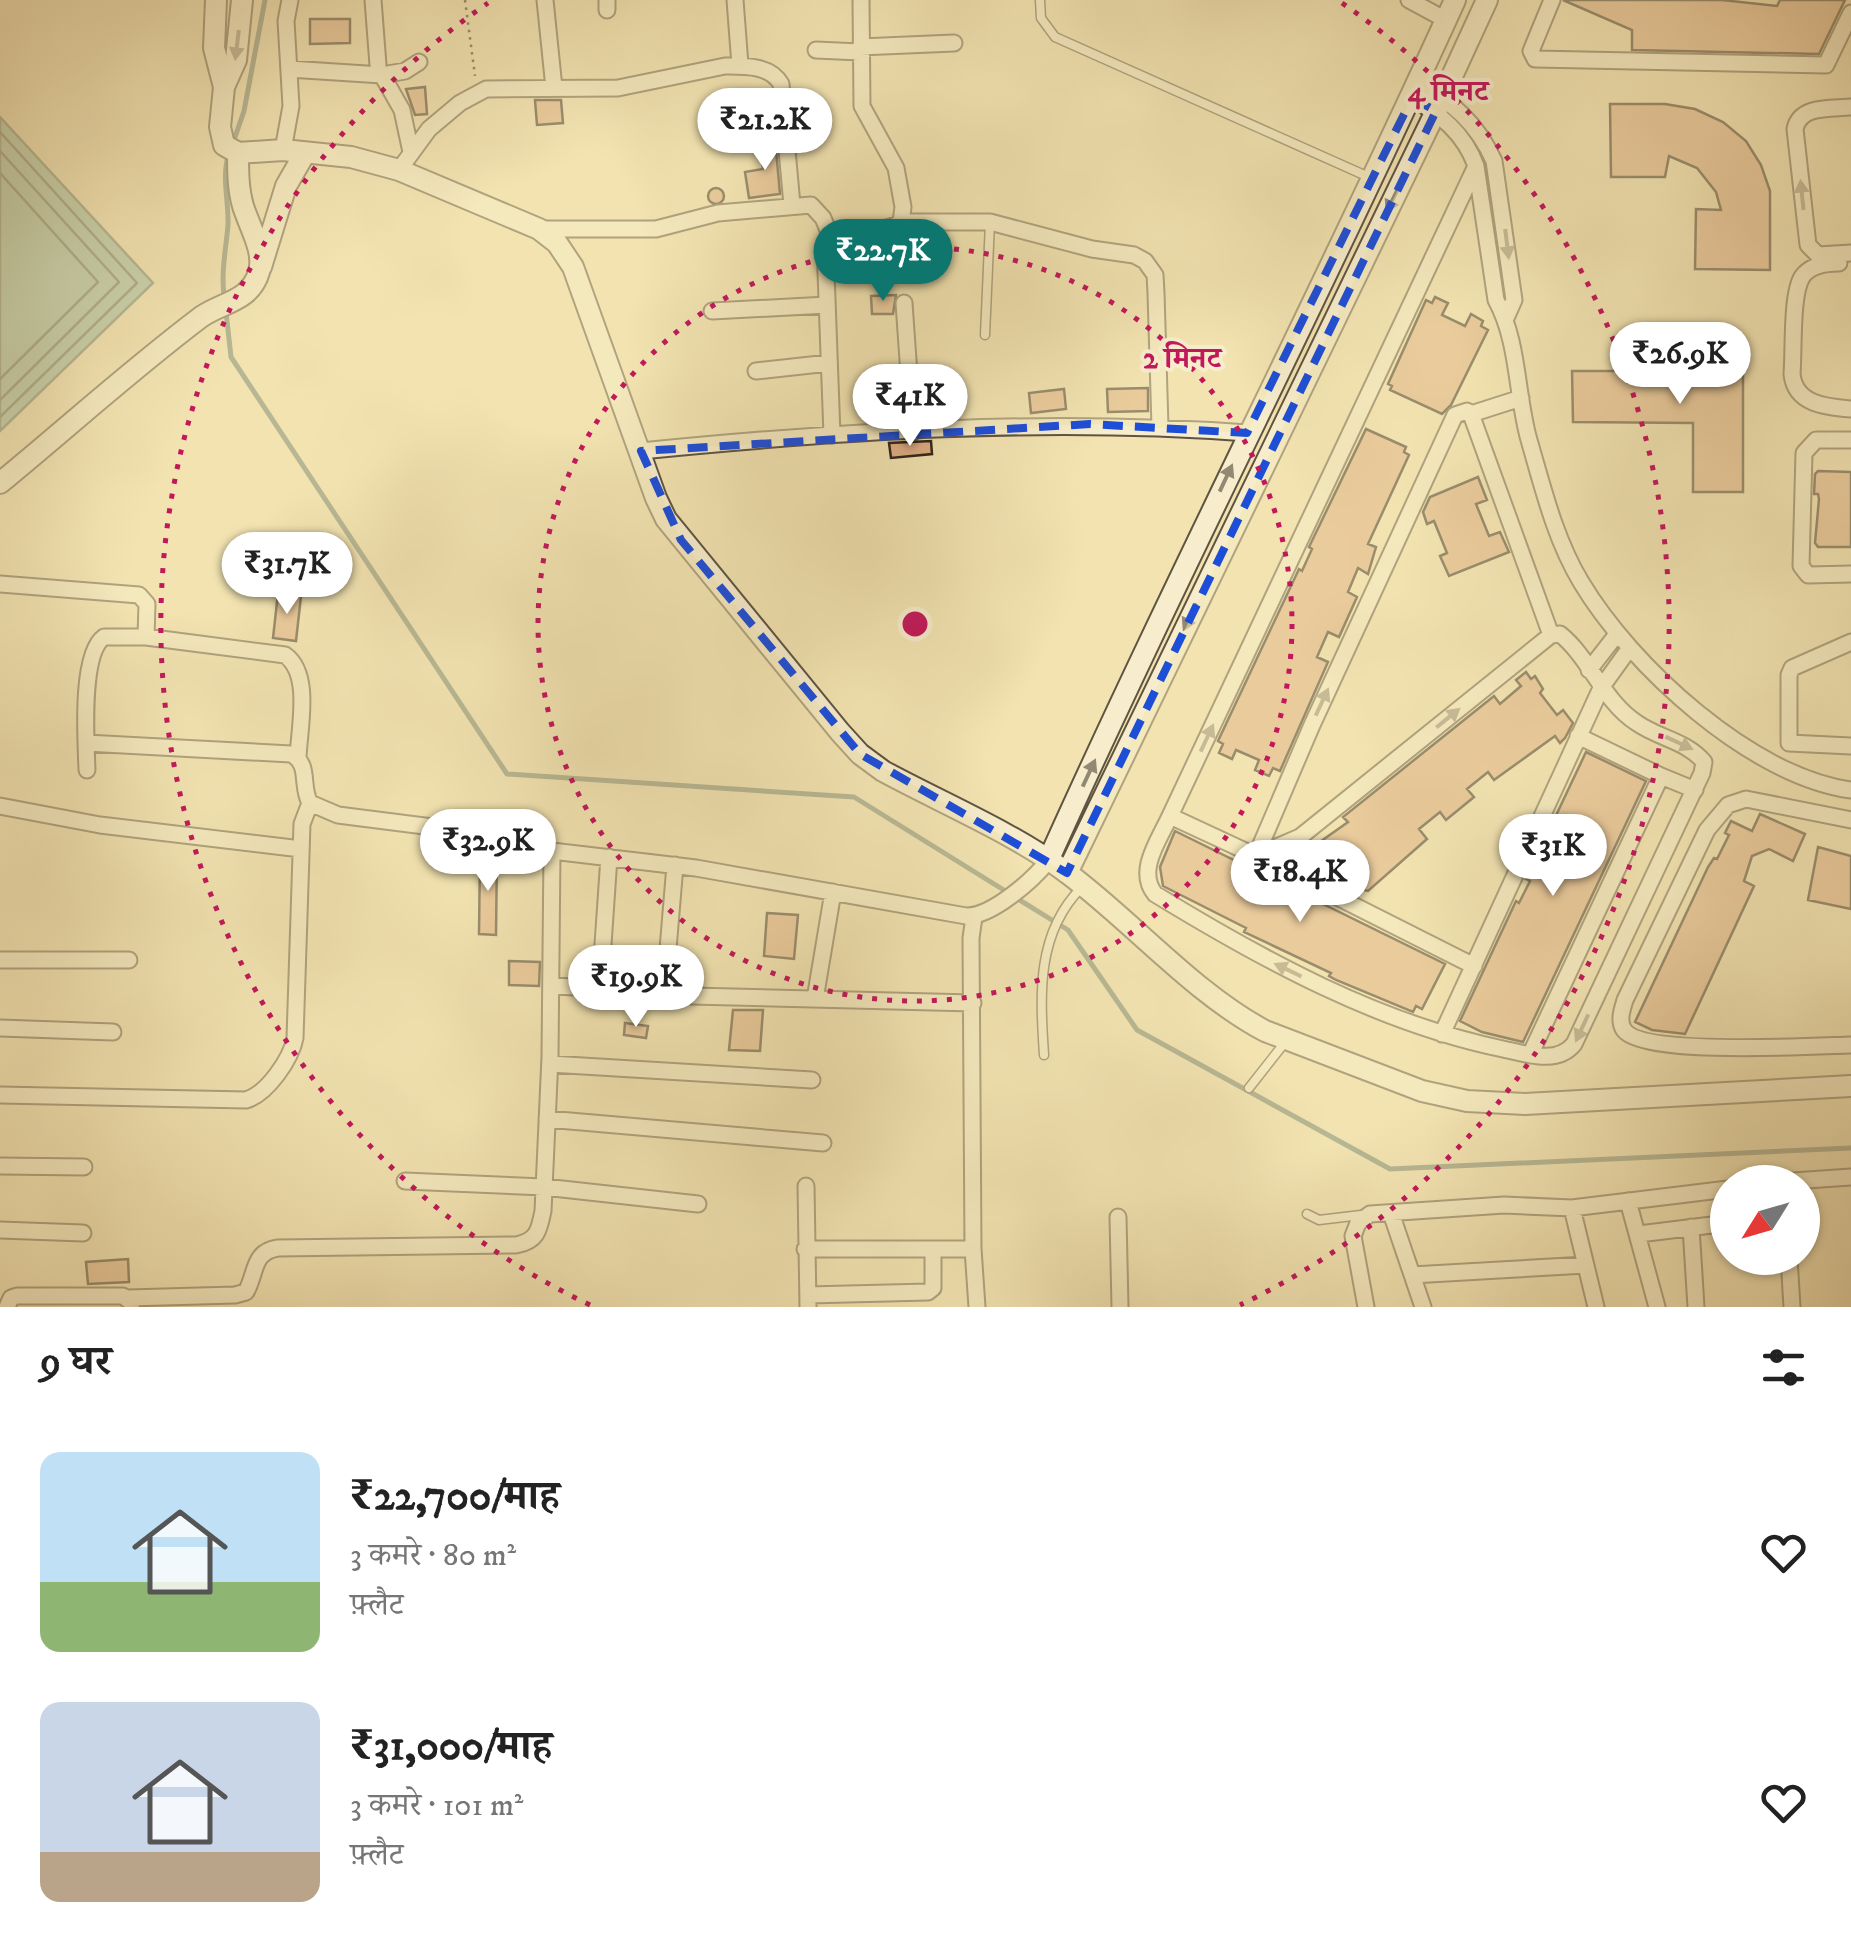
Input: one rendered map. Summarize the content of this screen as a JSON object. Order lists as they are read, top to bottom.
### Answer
{
  "north": "bottom left",
  "page": {
    "price": [
      "₹21.2K",
      "₹22.7K",
      "₹26.9K",
      "₹41K",
      "₹31.7K",
      "₹32.9K",
      "₹31K",
      "₹18.4K",
      "₹19.9K"
    ],
    "heading": "9 घर",
    "list": [
      {
        "name": "₹22,700/माह",
        "note": "3 कमरे · 80 m² · फ़्लैट"
      },
      {
        "name": "₹31,000/माह",
        "note": "3 कमरे · 101 m² · फ़्लैट"
      }
    ]
  },
  "rings": ["4 मिनट", "2 मिनट"]
}
